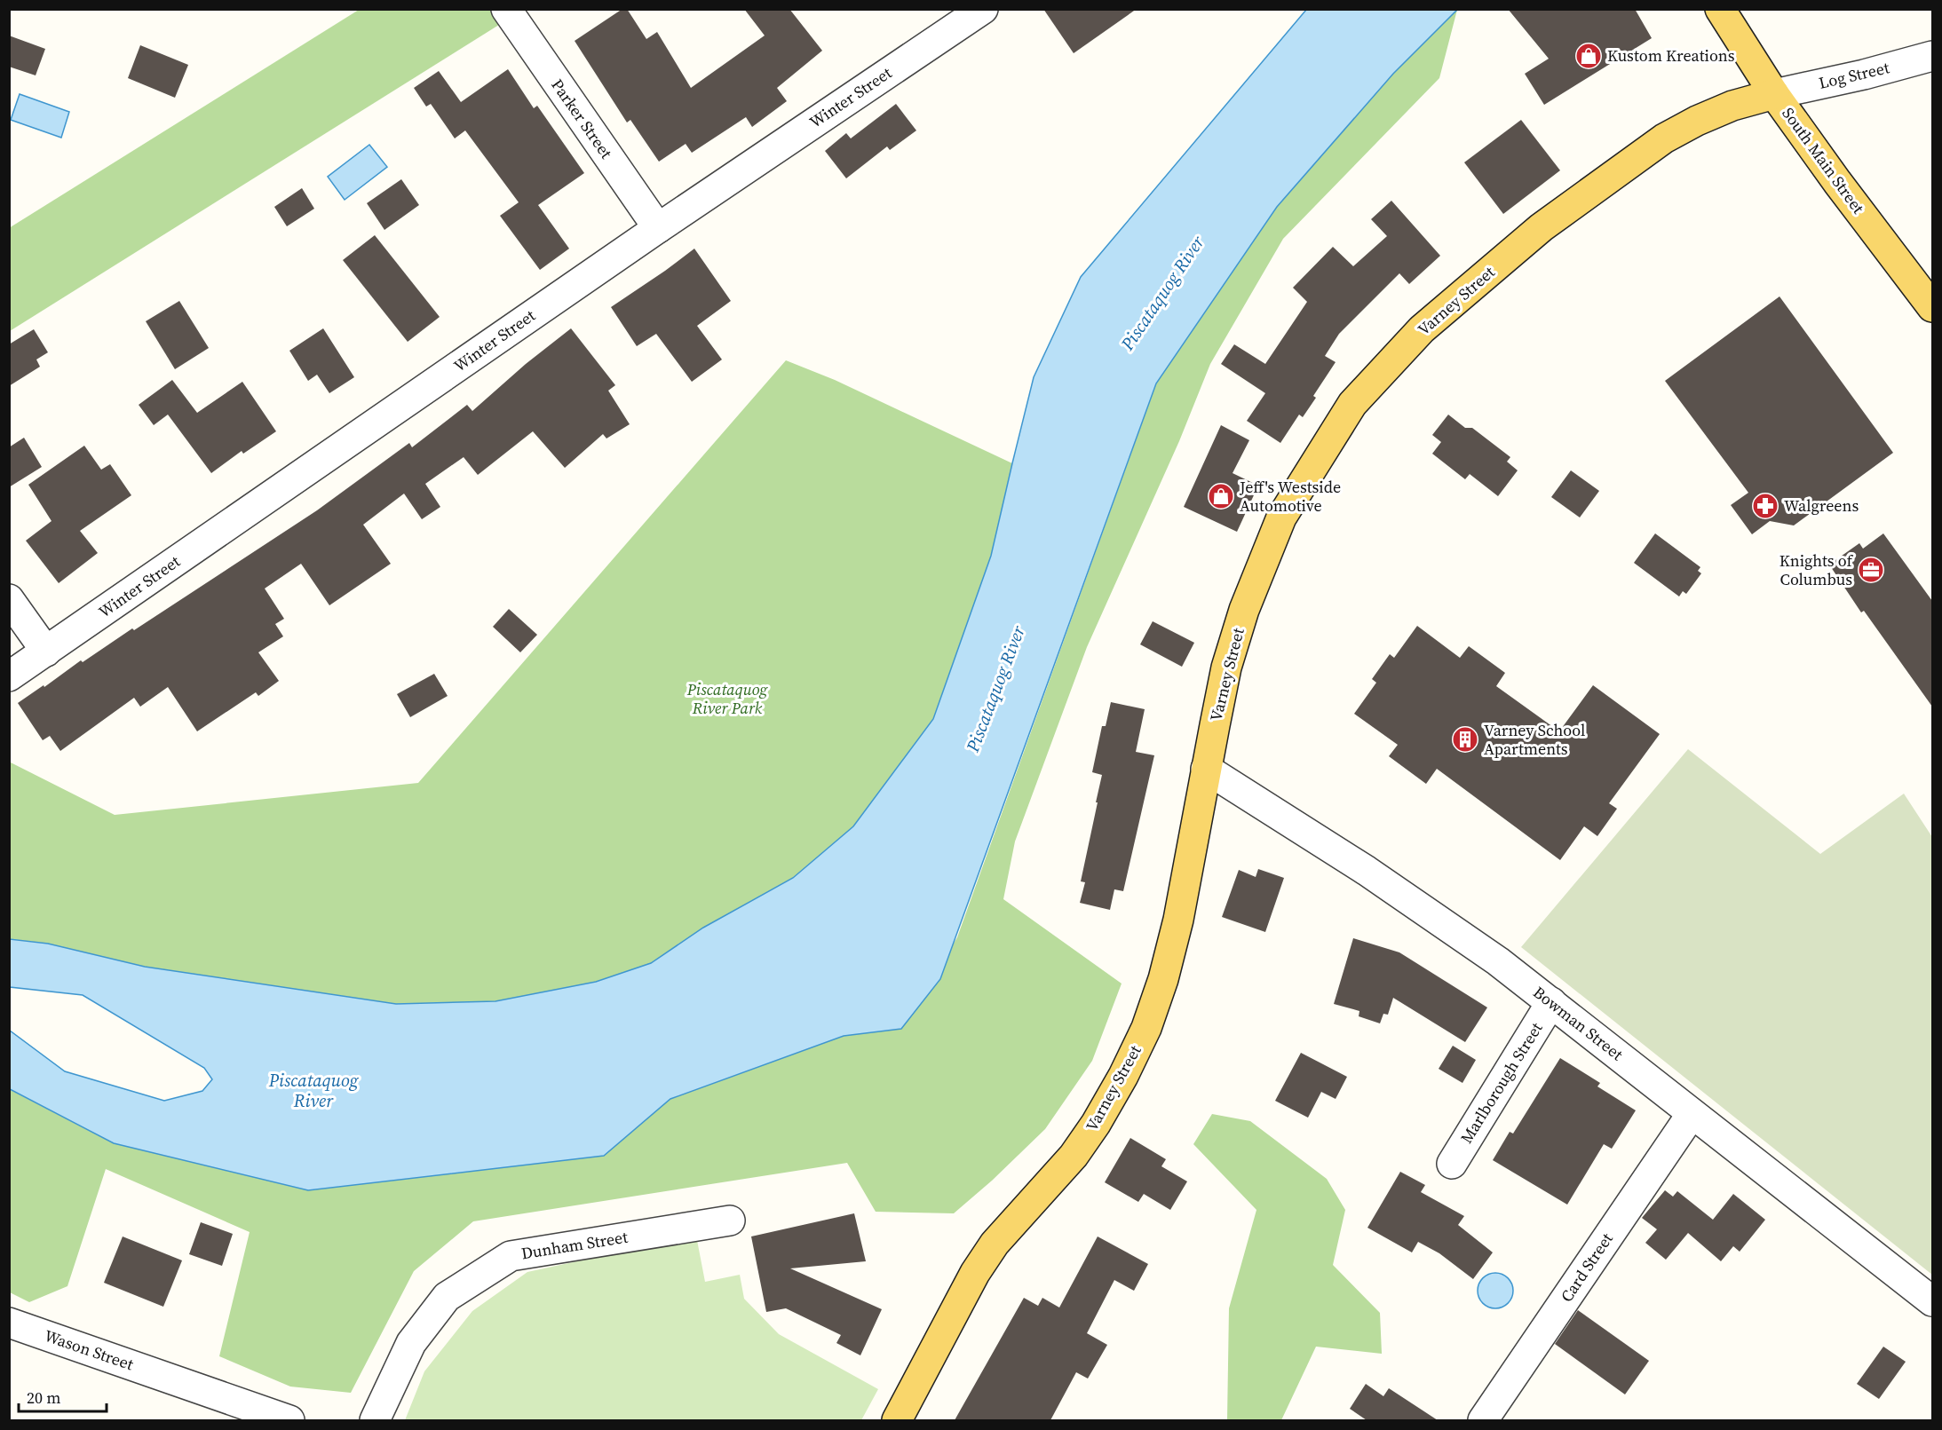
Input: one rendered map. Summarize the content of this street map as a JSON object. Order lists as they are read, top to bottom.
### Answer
{
  "streets": {
    "main road": ["South Main Street", "Varney Street"],
    "street": [
      "Log Street",
      "Winter Street",
      "Parker Street",
      "Bowman Street",
      "Marlborough Street",
      "Dunham Street",
      "Card Street",
      "Wason Street"
    ]
  },
  "crossings": [
    ["Log Street", "South Main Street"],
    ["Log Street", "Varney Street"],
    ["Winter Street", "Parker Street"],
    ["South Main Street", "Varney Street"],
    ["Varney Street", "Bowman Street"],
    ["Bowman Street", "Marlborough Street"],
    ["Bowman Street", "Card Street"]
  ],
  "water": ["Piscataquog River"],
  "parks": ["Piscataquog River Park"],
  "places": {
    "shop": ["Kustom Kreations", "Jeff's Westside Automotive"],
    "pharmacy": ["Walgreens"],
    "office": ["Knights of Columbus"],
    "building": ["Varney School Apartments"]
  },
  "scale_bar": "20 m"
}
